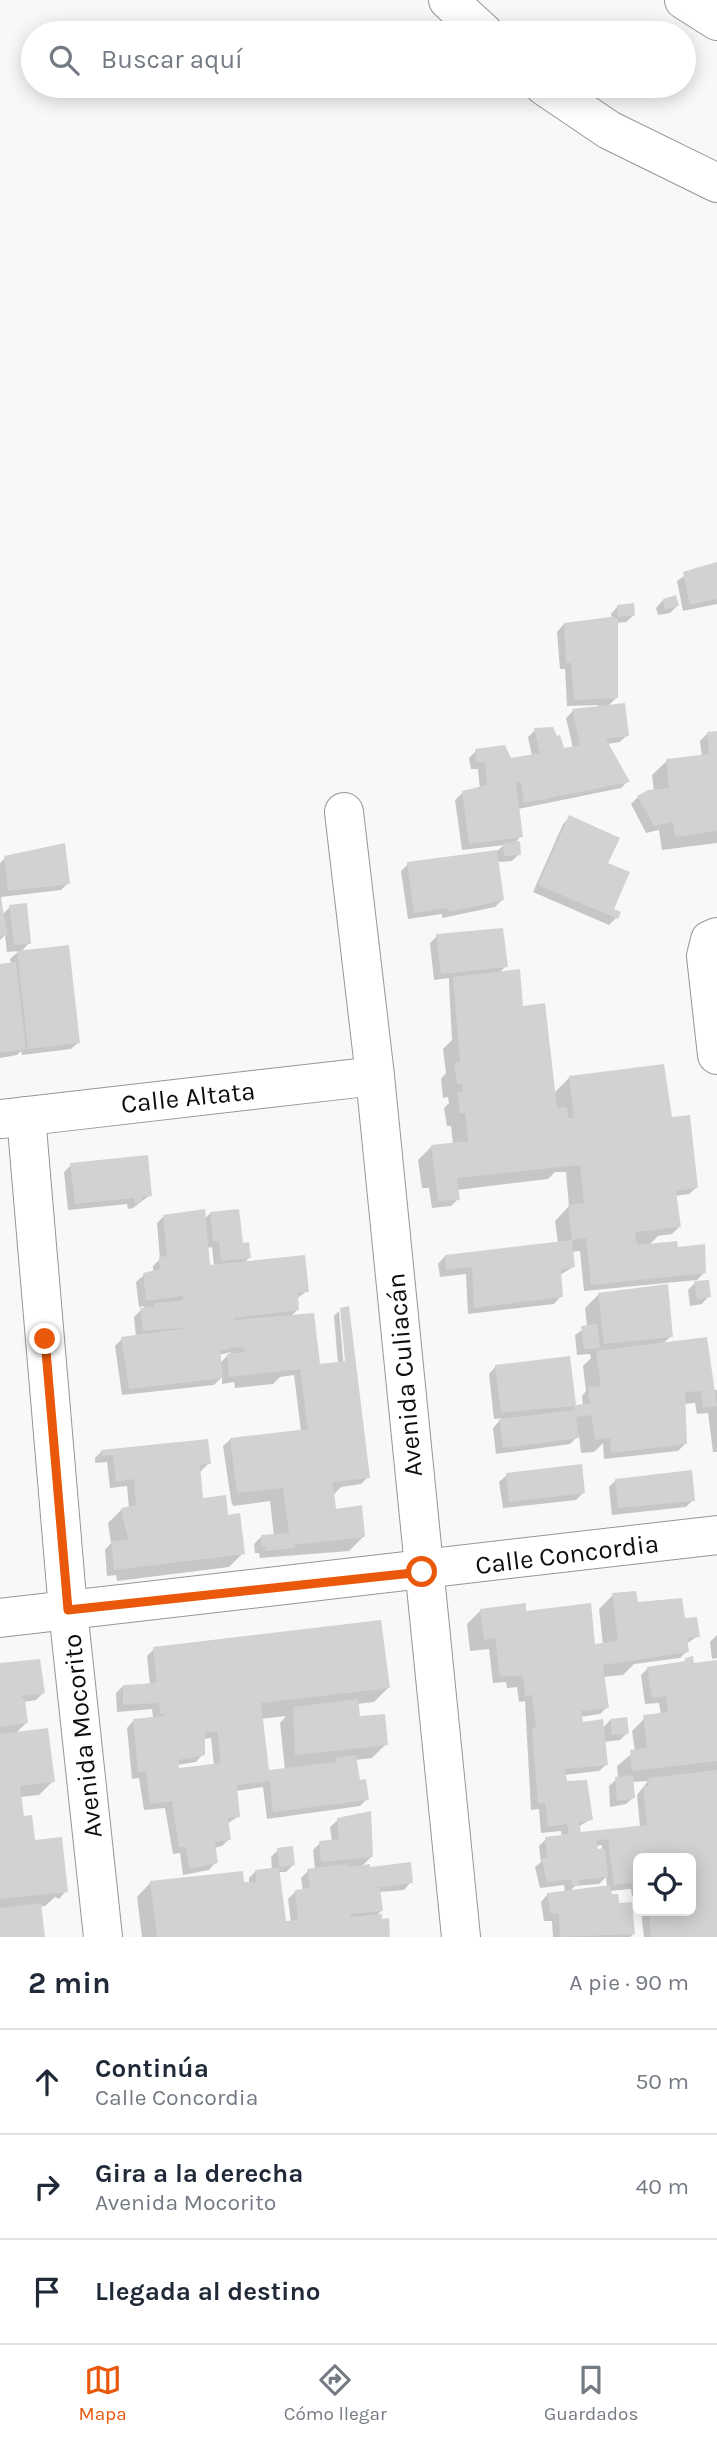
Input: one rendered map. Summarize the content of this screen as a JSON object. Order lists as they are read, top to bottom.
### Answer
{
  "streets": {
    "street": [
      "Calle Altata",
      "Avenida Culiacán",
      "Calle Concordia",
      "Avenida Mocorito"
    ]
  },
  "crossings": [
    ["Calle Altata", "Avenida Culiacán"],
    ["Calle Altata", "Avenida Mocorito"],
    ["Avenida Culiacán", "Calle Concordia"],
    ["Calle Concordia", "Avenida Mocorito"]
  ],
  "page": {
    "search": "Buscar aquí",
    "heading": ["2 min", "A pie · 90 m"],
    "list": [
      ["Continúa", "Calle Concordia", "50 m"],
      ["Gira a la derecha", "Avenida Mocorito", "40 m"],
      "Llegada al destino"
    ],
    "nav": ["Mapa", "Cómo llegar", "Guardados"]
  }
}
